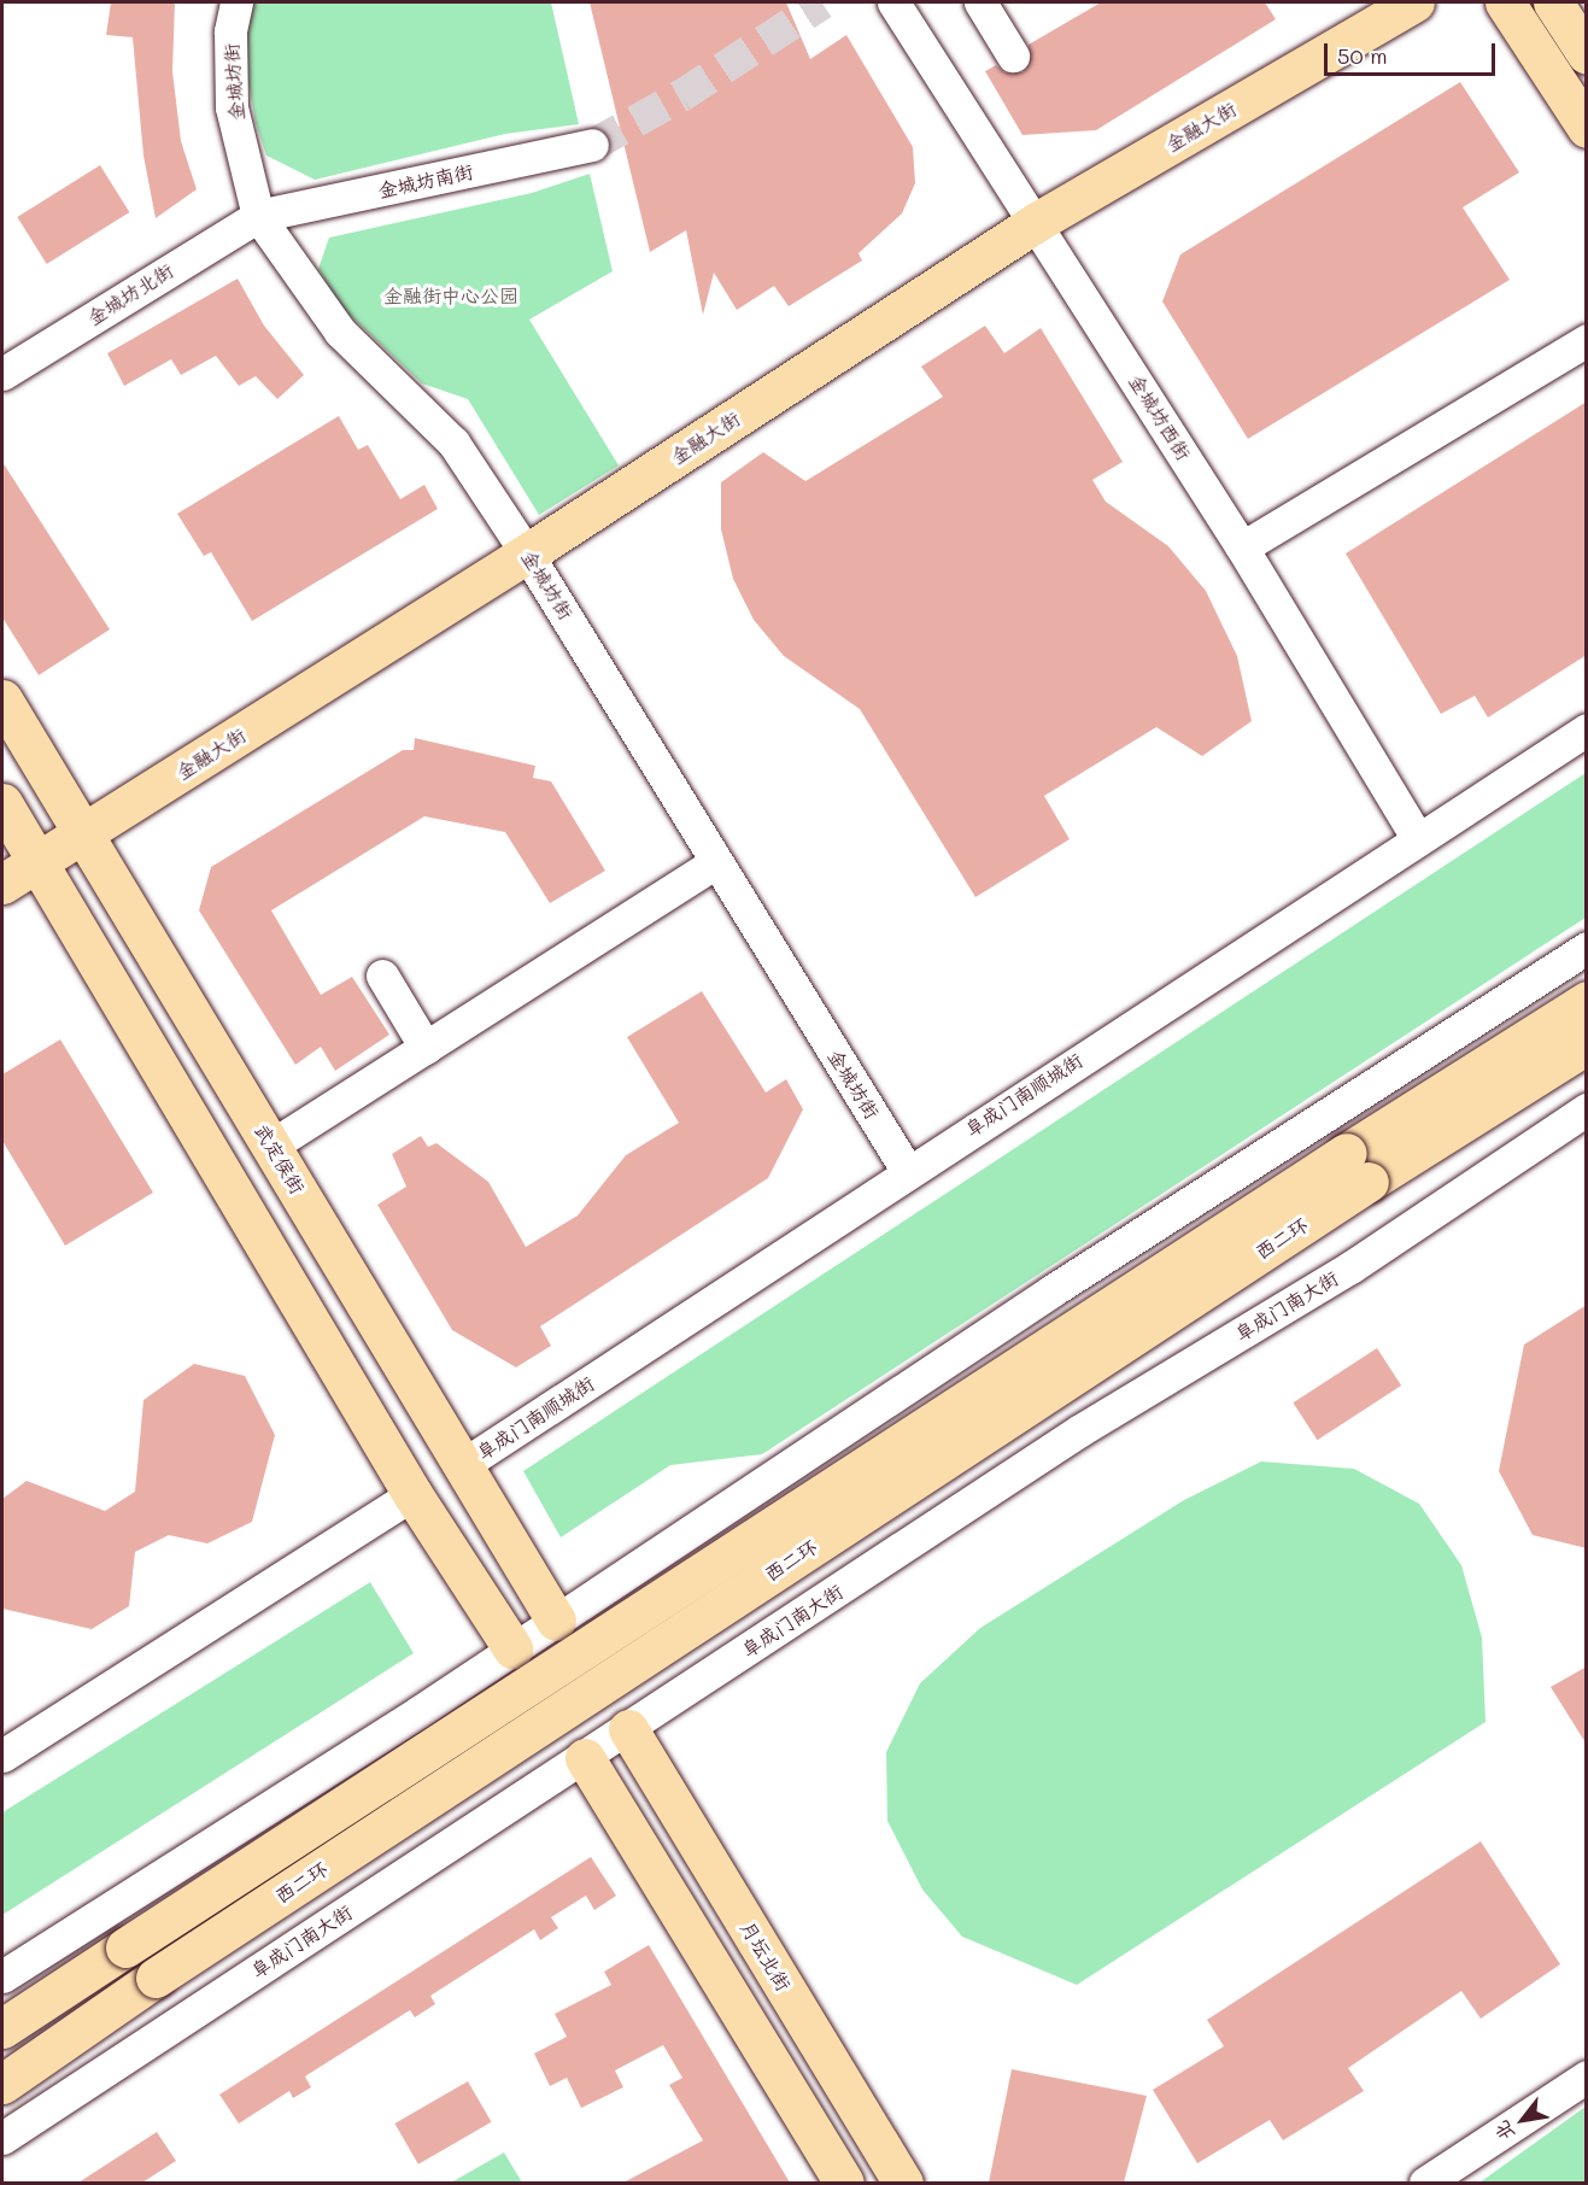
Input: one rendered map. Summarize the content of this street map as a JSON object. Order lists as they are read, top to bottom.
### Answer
{
  "streets": {
    "main road": [
      "金融大街",
      "武定侯街",
      "西二环",
      "月坛北街"
    ],
    "street": [
      "金城坊街",
      "金城坊南街",
      "金城坊北街",
      "金城坊西街",
      "阜成门南顺城街",
      "阜成门南大街"
    ]
  },
  "crossings": [
    ["金城坊街", "金融大街"],
    ["金城坊街", "金城坊南街"],
    ["金城坊街", "金城坊北街"],
    ["金城坊街", "阜成门南顺城街"],
    ["金融大街", "金城坊西街"],
    ["金融大街", "武定侯街"],
    ["金城坊南街", "金城坊北街"],
    ["金城坊西街", "阜成门南顺城街"],
    ["阜成门南顺城街", "武定侯街"],
    ["阜成门南大街", "月坛北街"]
  ],
  "parks": ["金融街中心公园"],
  "scale_bar": "50 m",
  "north": "bottom left"
}
